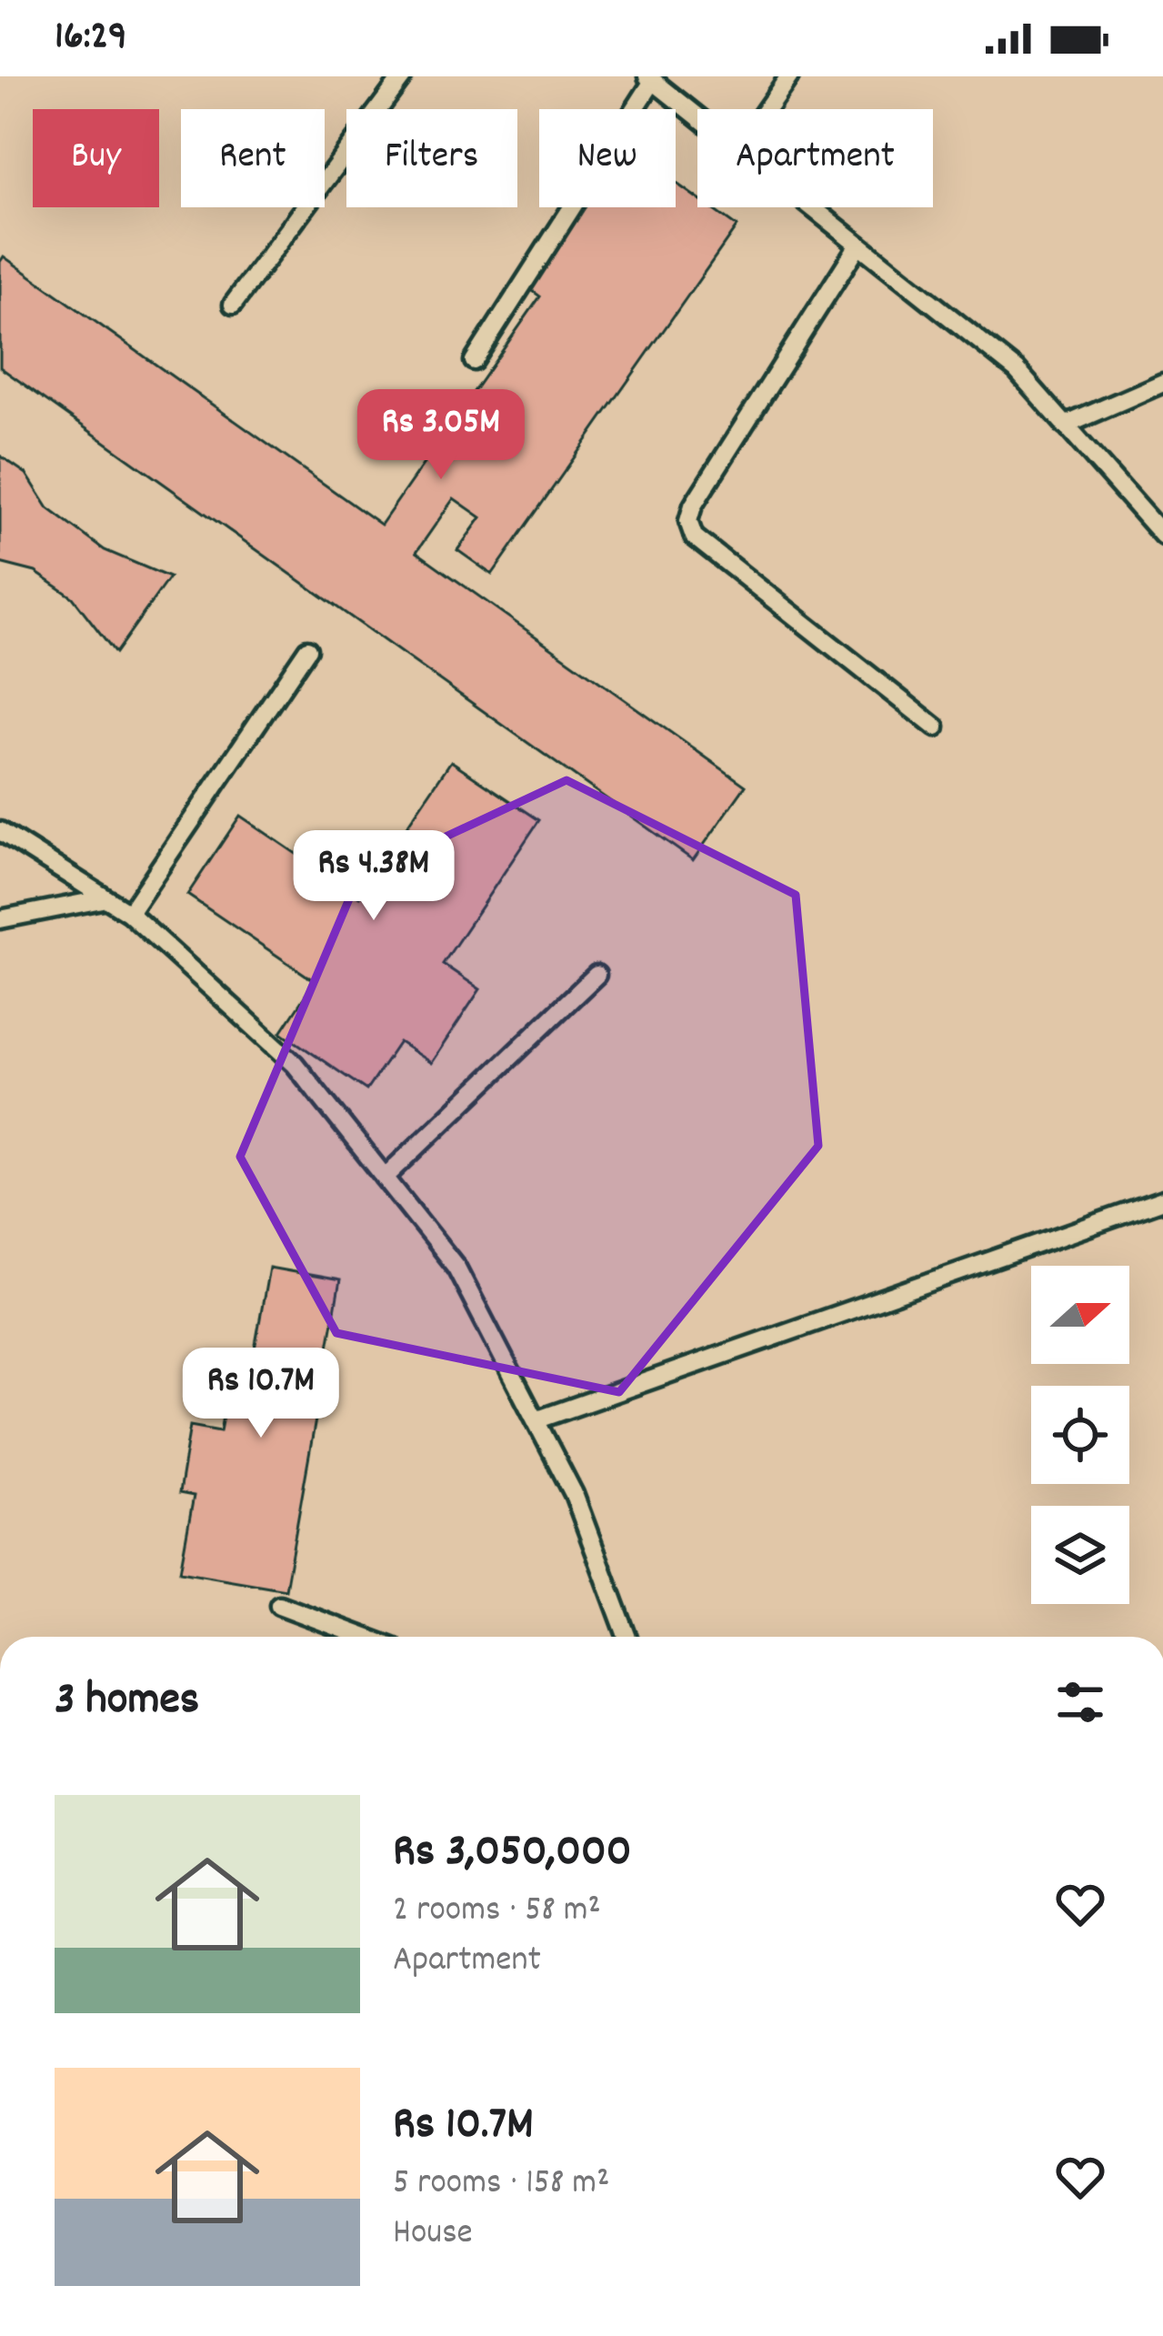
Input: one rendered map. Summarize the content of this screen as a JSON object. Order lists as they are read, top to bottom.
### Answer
{
  "north": "right",
  "page": {
    "status": "16:29",
    "chip": [
      "Buy",
      "Rent",
      "Filters",
      "New",
      "Apartment"
    ],
    "price": ["Rs 3.05M", "Rs 4.38M", "Rs 10.7M"],
    "heading": "3 homes",
    "list": [
      {
        "name": "Rs 3,050,000",
        "note": "2 rooms · 58 m² · Apartment"
      },
      {
        "name": "Rs 10.7M",
        "note": "5 rooms · 158 m² · House"
      }
    ]
  }
}
